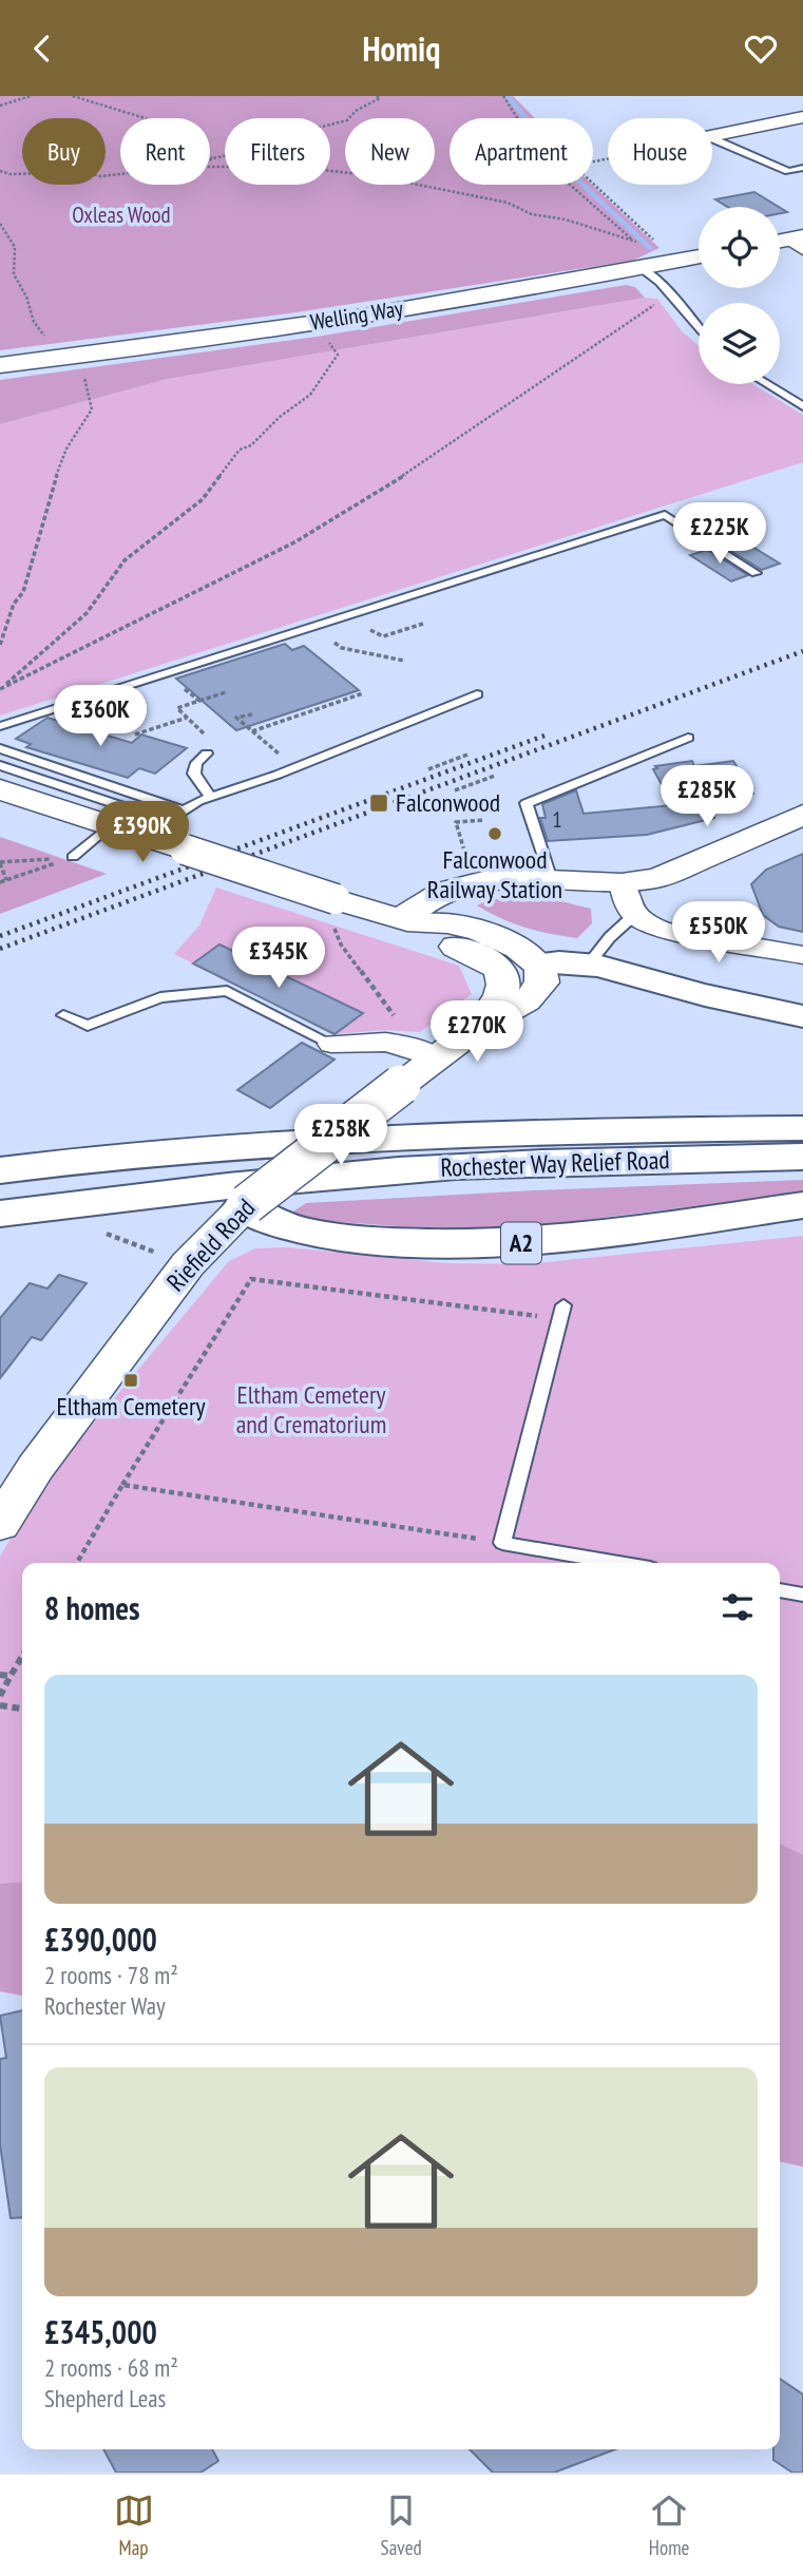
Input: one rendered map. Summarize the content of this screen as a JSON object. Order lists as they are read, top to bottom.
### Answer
{
  "streets": {
    "highway": ["Rochester Way Relief Road", "A2"],
    "street": ["Welling Way", "Riefield Road"]
  },
  "crossings": [
    ["A2", "Riefield Road"]
  ],
  "parks": ["Oxleas Wood", "Eltham Cemetery and Crematorium"],
  "places": {
    "transit": ["Falconwood", "Eltham Cemetery"],
    "other": ["Falconwood Railway Station"]
  },
  "house_numbers": ["1"],
  "page": {
    "header": "Homiq",
    "chip": [
      "Buy",
      "Rent",
      "Filters",
      "New",
      "Apartment",
      "House"
    ],
    "price": [
      "£225K",
      "£360K",
      "£285K",
      "£390K",
      "£550K",
      "£345K",
      "£270K",
      "£258K"
    ],
    "heading": "8 homes",
    "list": [
      {
        "name": "£390,000",
        "note": "2 rooms · 78 m² · Rochester Way"
      },
      {
        "name": "£345,000",
        "note": "2 rooms · 68 m² · Shepherd Leas"
      }
    ],
    "tabs": ["Map", "Saved", "Home"]
  }
}
